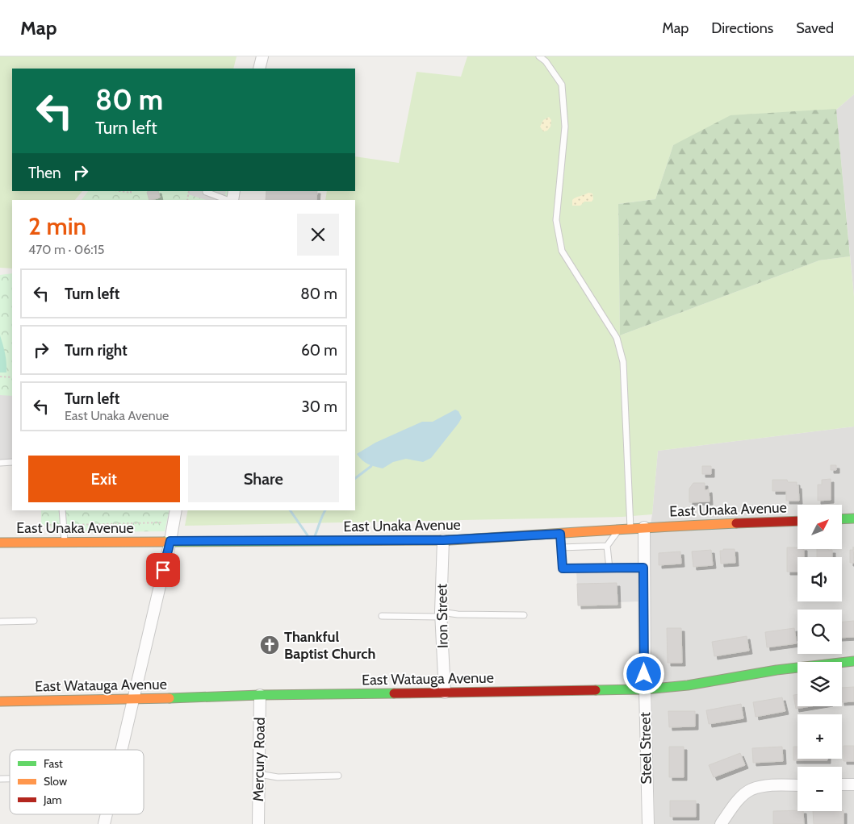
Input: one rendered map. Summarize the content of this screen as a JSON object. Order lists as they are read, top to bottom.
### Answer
{
  "streets": {
    "street": [
      "East Unaka Avenue",
      "Iron Street",
      "East Watauga Avenue",
      "Steel Street",
      "Mercury Road"
    ]
  },
  "crossings": [
    ["East Unaka Avenue", "Iron Street"],
    ["East Unaka Avenue", "Steel Street"],
    ["Iron Street", "East Watauga Avenue"],
    ["East Watauga Avenue", "Steel Street"],
    ["East Watauga Avenue", "Mercury Road"]
  ],
  "places": {
    "church": ["Thankful Baptist Church"]
  },
  "legend": ["Fast", "Slow", "Jam"],
  "north": "top right",
  "page": {
    "header": "Map",
    "nav": ["Map", "Directions", "Saved"],
    "turn": ["80 m", "Turn left"],
    "then": "Then",
    "heading": ["2 min", "470 m · 06:15"],
    "list": [
      {
        "name": "Turn left",
        "value": "80 m"
      },
      {
        "name": "Turn right",
        "value": "60 m"
      },
      {
        "name": "Turn left",
        "note": "East Unaka Avenue",
        "value": "30 m"
      }
    ],
    "buttons": ["Exit", "Share"],
    "map_buttons": ["+", "−"]
  }
}
